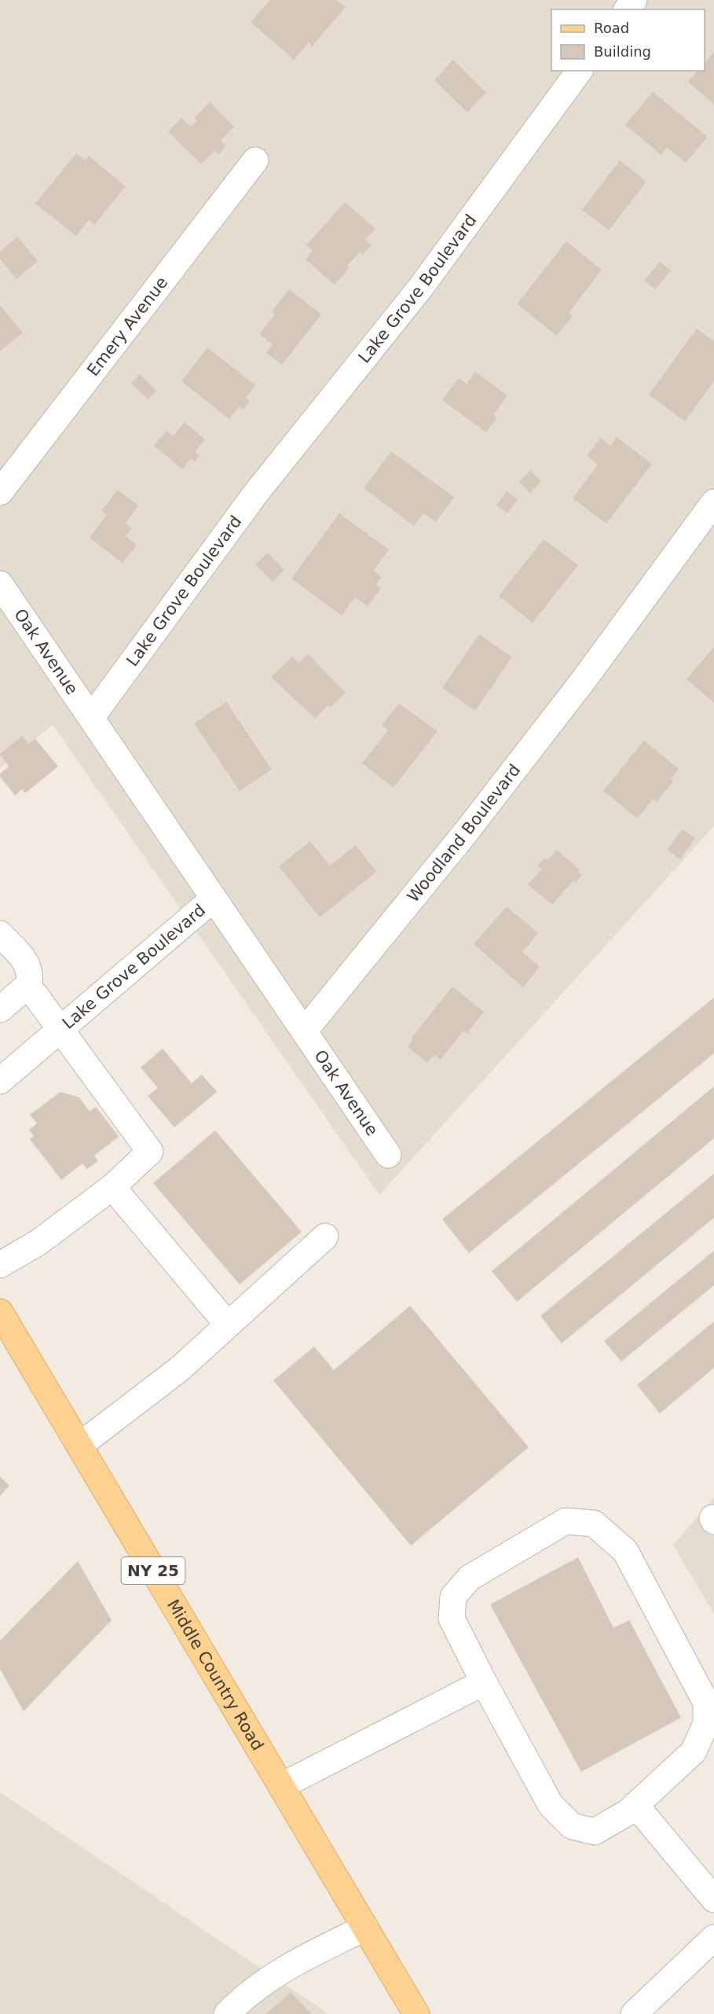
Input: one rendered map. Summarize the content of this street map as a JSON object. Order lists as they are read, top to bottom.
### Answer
{
  "streets": {
    "main road": ["NY 25", "Middle Country Road"],
    "street": [
      "Lake Grove Boulevard",
      "Emery Avenue",
      "Oak Avenue",
      "Woodland Boulevard"
    ]
  },
  "crossings": [
    ["Lake Grove Boulevard", "Oak Avenue"],
    ["Oak Avenue", "Woodland Boulevard"]
  ],
  "legend": ["Road", "Building"]
}
